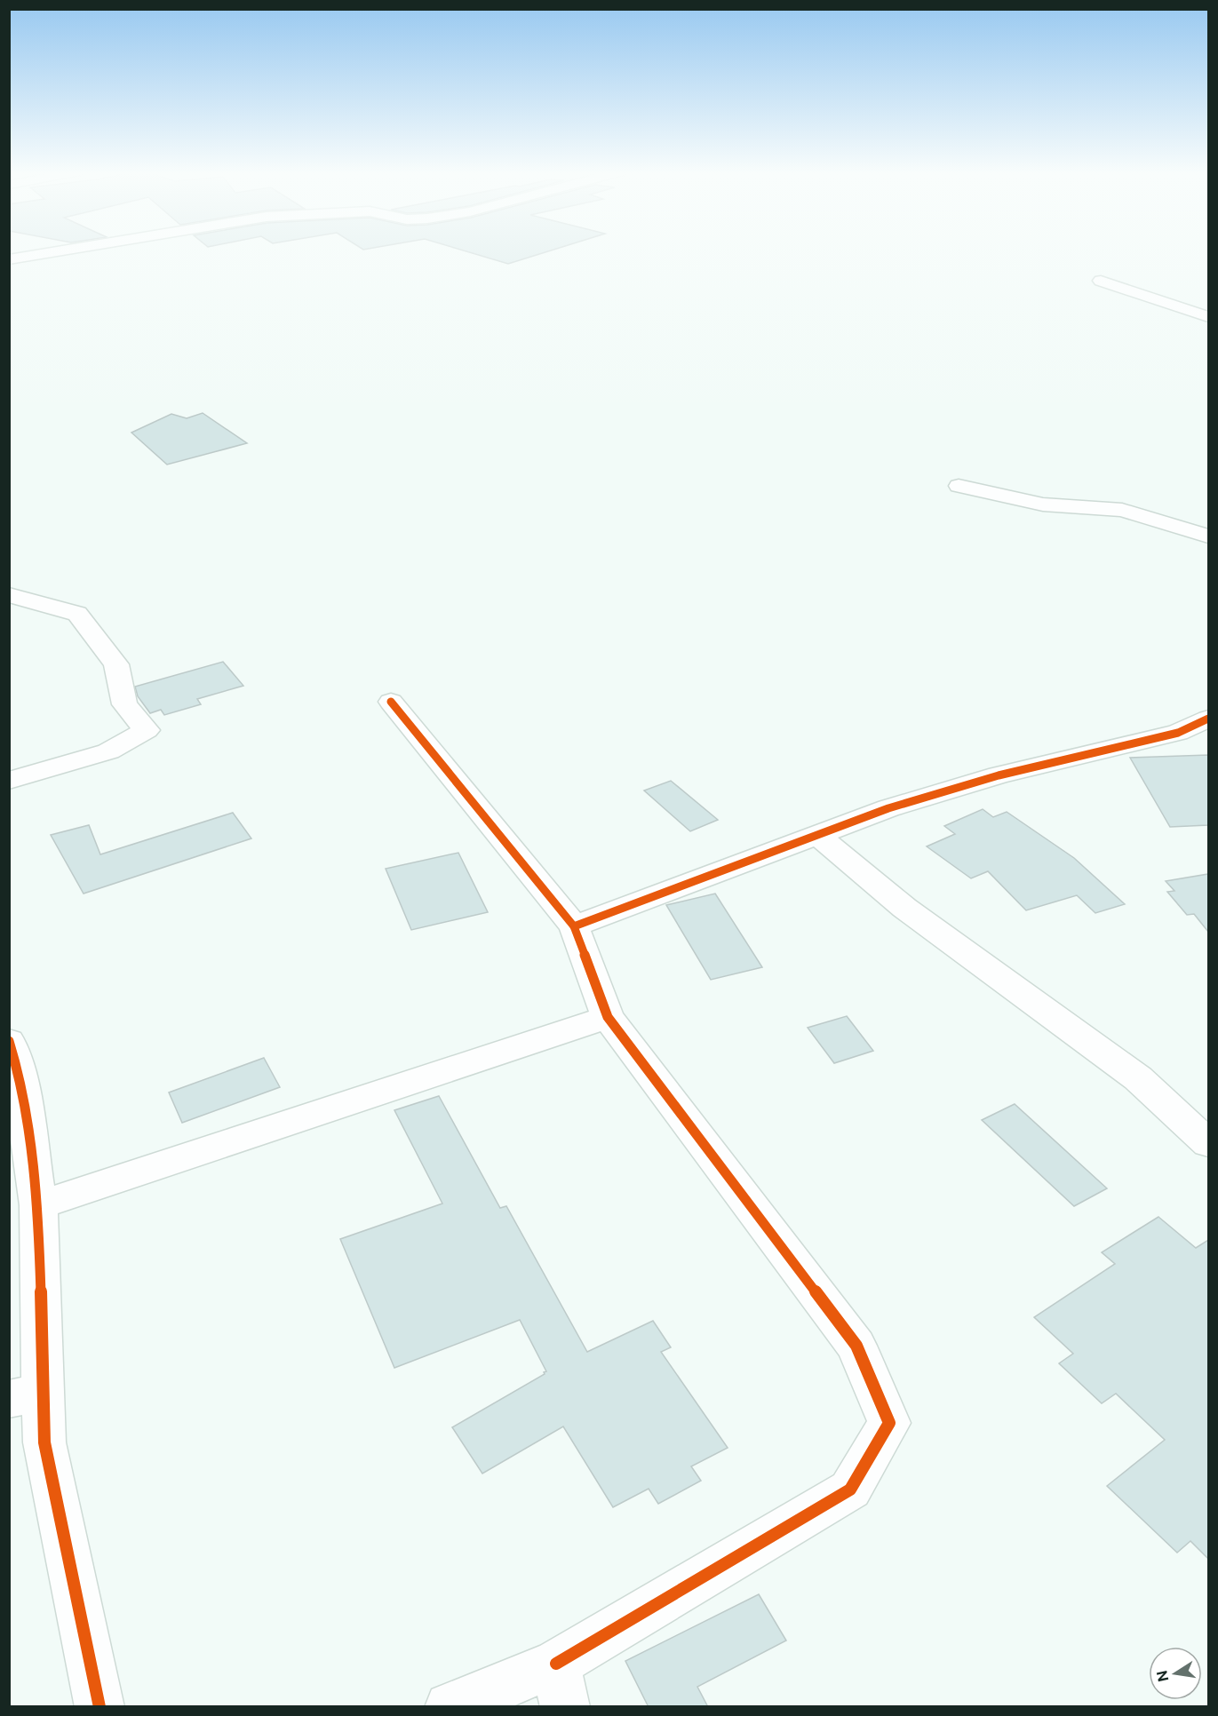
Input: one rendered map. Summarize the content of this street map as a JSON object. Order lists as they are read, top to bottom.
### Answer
{
  "north": "left"
}
